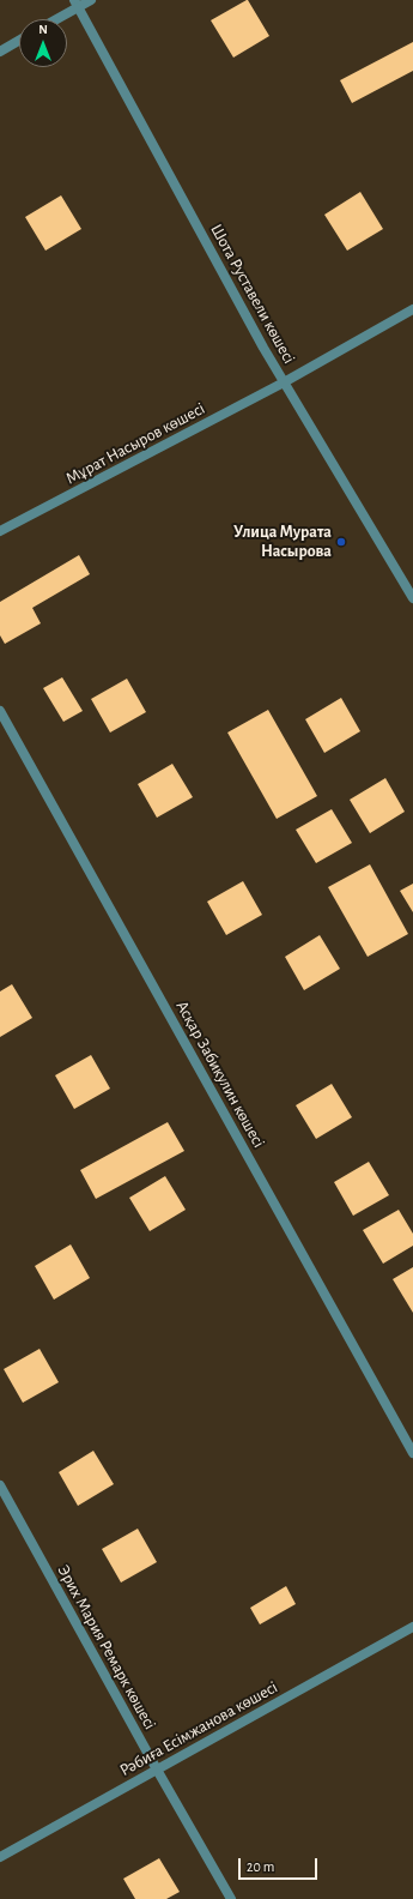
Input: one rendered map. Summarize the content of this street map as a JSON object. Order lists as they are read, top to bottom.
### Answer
{
  "streets": {
    "street": [
      "Шота Руставели көшесі",
      "Мұрат Насыров көшесі",
      "Асқар Забикулин көшесі",
      "Эрих Мария Ремарк көшесі",
      "Рәбиға Есімжанова көшесі"
    ]
  },
  "crossings": [
    ["Шота Руставели көшесі", "Мұрат Насыров көшесі"],
    ["Эрих Мария Ремарк көшесі", "Рәбиға Есімжанова көшесі"]
  ],
  "places": ["Улица Мурата Насырова"],
  "scale_bar": "20 m",
  "north": "top"
}
